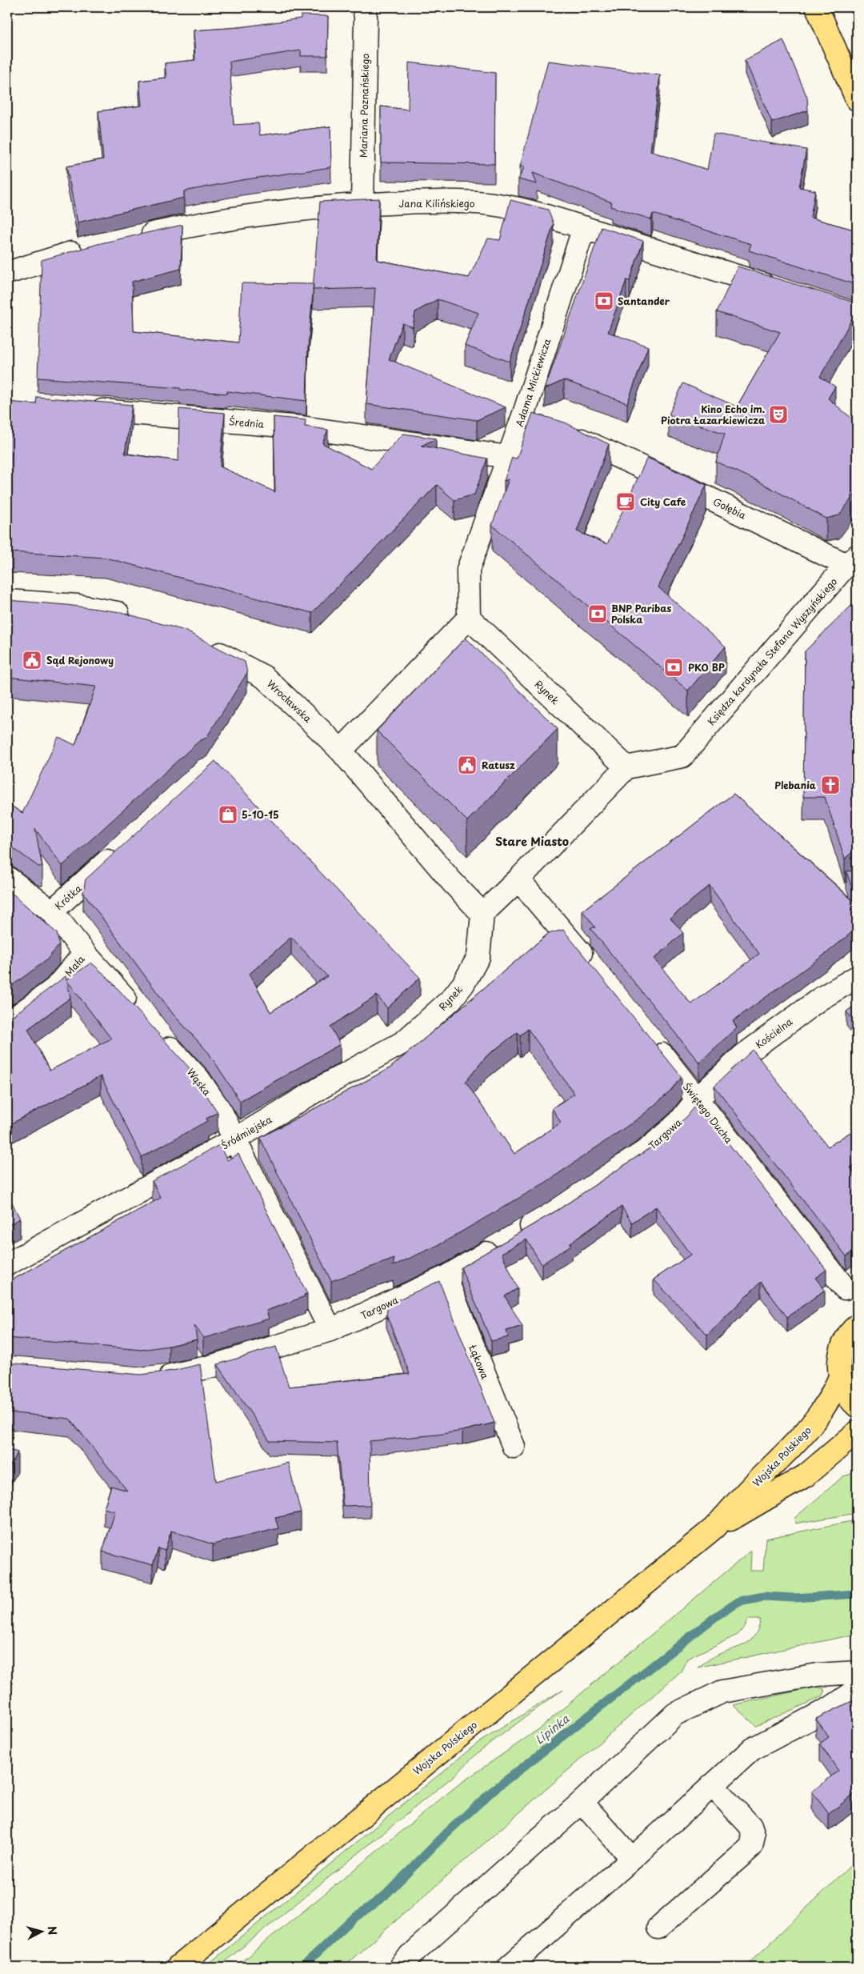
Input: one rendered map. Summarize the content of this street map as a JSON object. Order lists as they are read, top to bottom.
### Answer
{
  "streets": {
    "main road": ["Wojska Polskiego"],
    "street": [
      "Mariana Poznańskiego",
      "Jana Kilińskiego",
      "Adama Mickiewicza",
      "Średnia",
      "Gołębia",
      "Księdza kardynała Stefana Wyszyńskiego",
      "Rynek",
      "Wrocławska",
      "Krótka",
      "Mała",
      "Kościelna",
      "Wąska",
      "Świętego Ducha",
      "Śródmiejska",
      "Targowa",
      "Łąkowa"
    ]
  },
  "crossings": [
    ["Mariana Poznańskiego", "Jana Kilińskiego"],
    ["Jana Kilińskiego", "Adama Mickiewicza"],
    ["Adama Mickiewicza", "Średnia"],
    ["Adama Mickiewicza", "Gołębia"],
    ["Adama Mickiewicza", "Rynek"],
    ["Gołębia", "Księdza kardynała Stefana Wyszyńskiego"],
    ["Księdza kardynała Stefana Wyszyńskiego", "Rynek"],
    ["Rynek", "Śródmiejska"],
    ["Kościelna", "Świętego Ducha"],
    ["Kościelna", "Targowa"],
    ["Wąska", "Śródmiejska"],
    ["Wąska", "Targowa"],
    ["Świętego Ducha", "Targowa"],
    ["Targowa", "Łąkowa"]
  ],
  "districts": ["Stare Miasto"],
  "water": ["Lipinka"],
  "places": {
    "bank": ["Santander", "BNP Paribas Polska", "PKO BP"],
    "theatre": ["Kino Echo im. Piotra Łazarkiewicza"],
    "cafe": ["City Cafe"],
    "public building": ["Sąd Rejonowy", "Ratusz"],
    "church": ["Plebania"],
    "shop": ["5-10-15"]
  },
  "north": "right"
}
